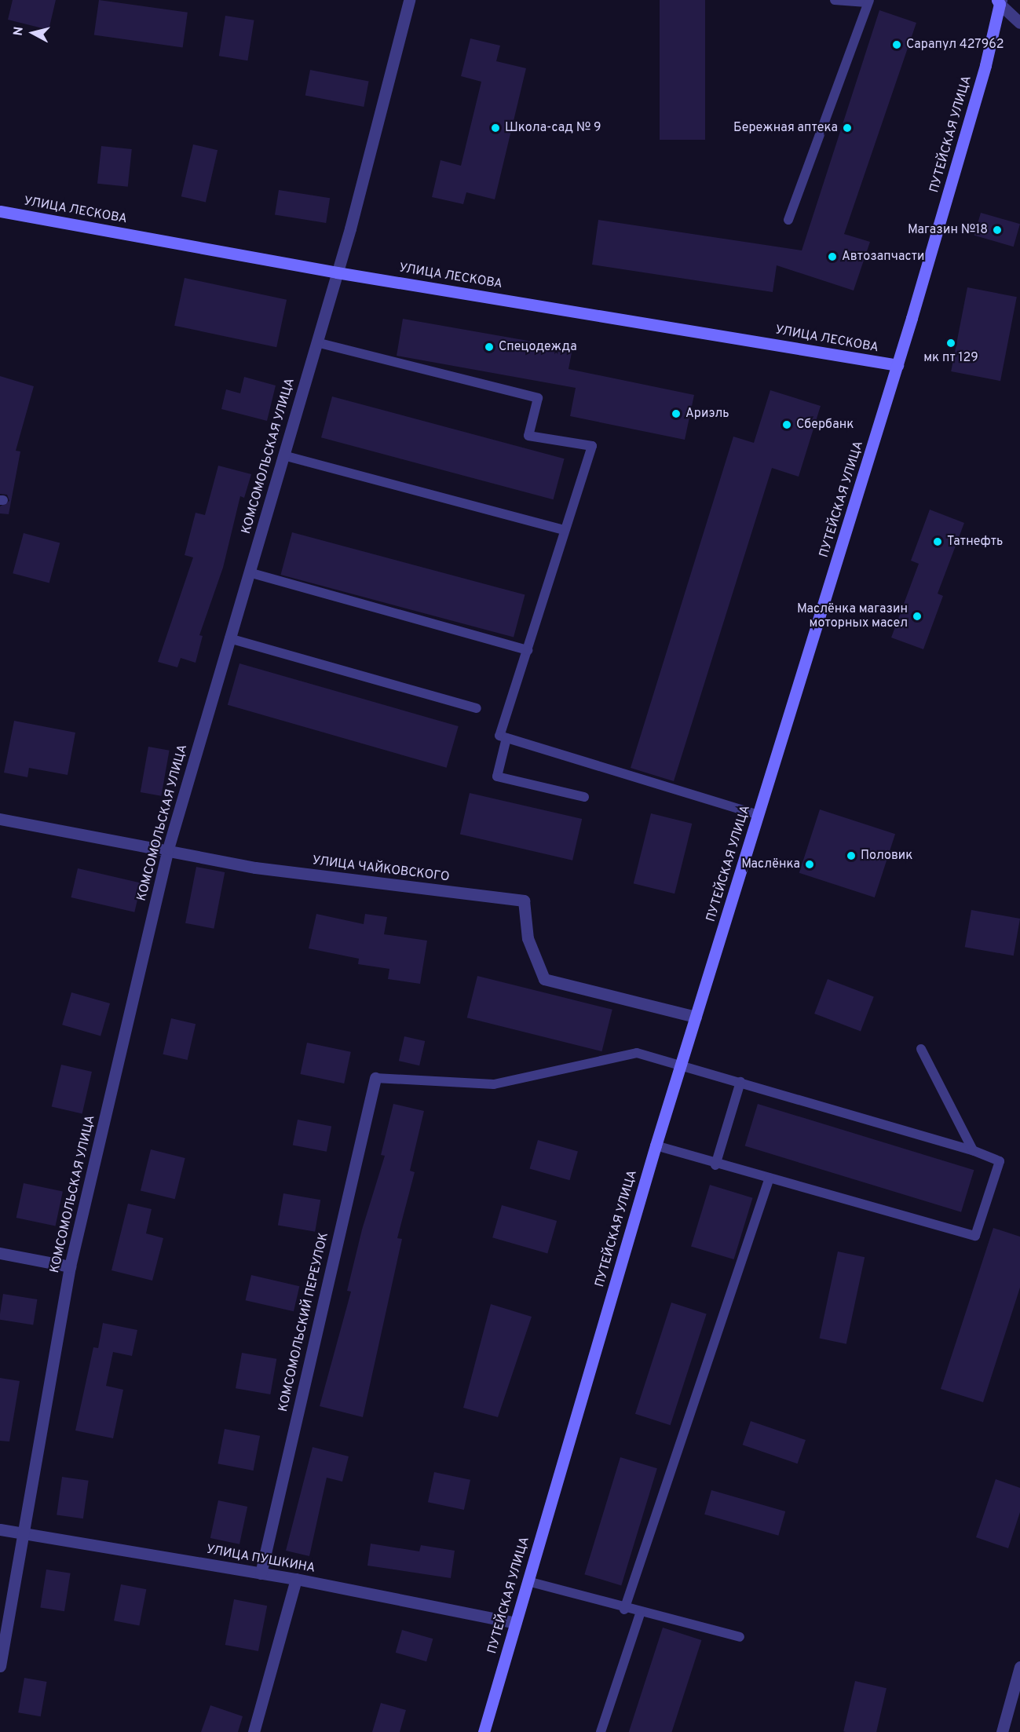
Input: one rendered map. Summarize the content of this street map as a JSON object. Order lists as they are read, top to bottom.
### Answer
{
  "streets": {
    "main road": ["ПУТЕЙСКАЯ УЛИЦА", "УЛИЦА ЛЕСКОВА"],
    "street": [
      "КОМСОМОЛЬСКАЯ УЛИЦА",
      "УЛИЦА ЧАЙКОВСКОГО",
      "КОМСОМОЛЬСКИЙ ПЕРЕУЛОК",
      "УЛИЦА ПУШКИНА"
    ]
  },
  "crossings": [
    ["ПУТЕЙСКАЯ УЛИЦА", "УЛИЦА ЛЕСКОВА"],
    ["ПУТЕЙСКАЯ УЛИЦА", "УЛИЦА ЧАЙКОВСКОГО"],
    ["ПУТЕЙСКАЯ УЛИЦА", "УЛИЦА ПУШКИНА"],
    ["УЛИЦА ЛЕСКОВА", "КОМСОМОЛЬСКАЯ УЛИЦА"],
    ["КОМСОМОЛЬСКАЯ УЛИЦА", "УЛИЦА ЧАЙКОВСКОГО"],
    ["КОМСОМОЛЬСКАЯ УЛИЦА", "УЛИЦА ПУШКИНА"],
    ["КОМСОМОЛЬСКИЙ ПЕРЕУЛОК", "УЛИЦА ПУШКИНА"]
  ],
  "places": [
    "Сарапул 427962",
    "Школа-сад № 9",
    "Бережная аптека",
    "Магазин №18",
    "Автозапчасти",
    "мк пт 129",
    "Спецодежда",
    "Ариэль",
    "Сбербанк",
    "Татнефть",
    "Маслёнка магазин моторных масел",
    "Половик",
    "Маслёнка"
  ],
  "north": "left"
}
